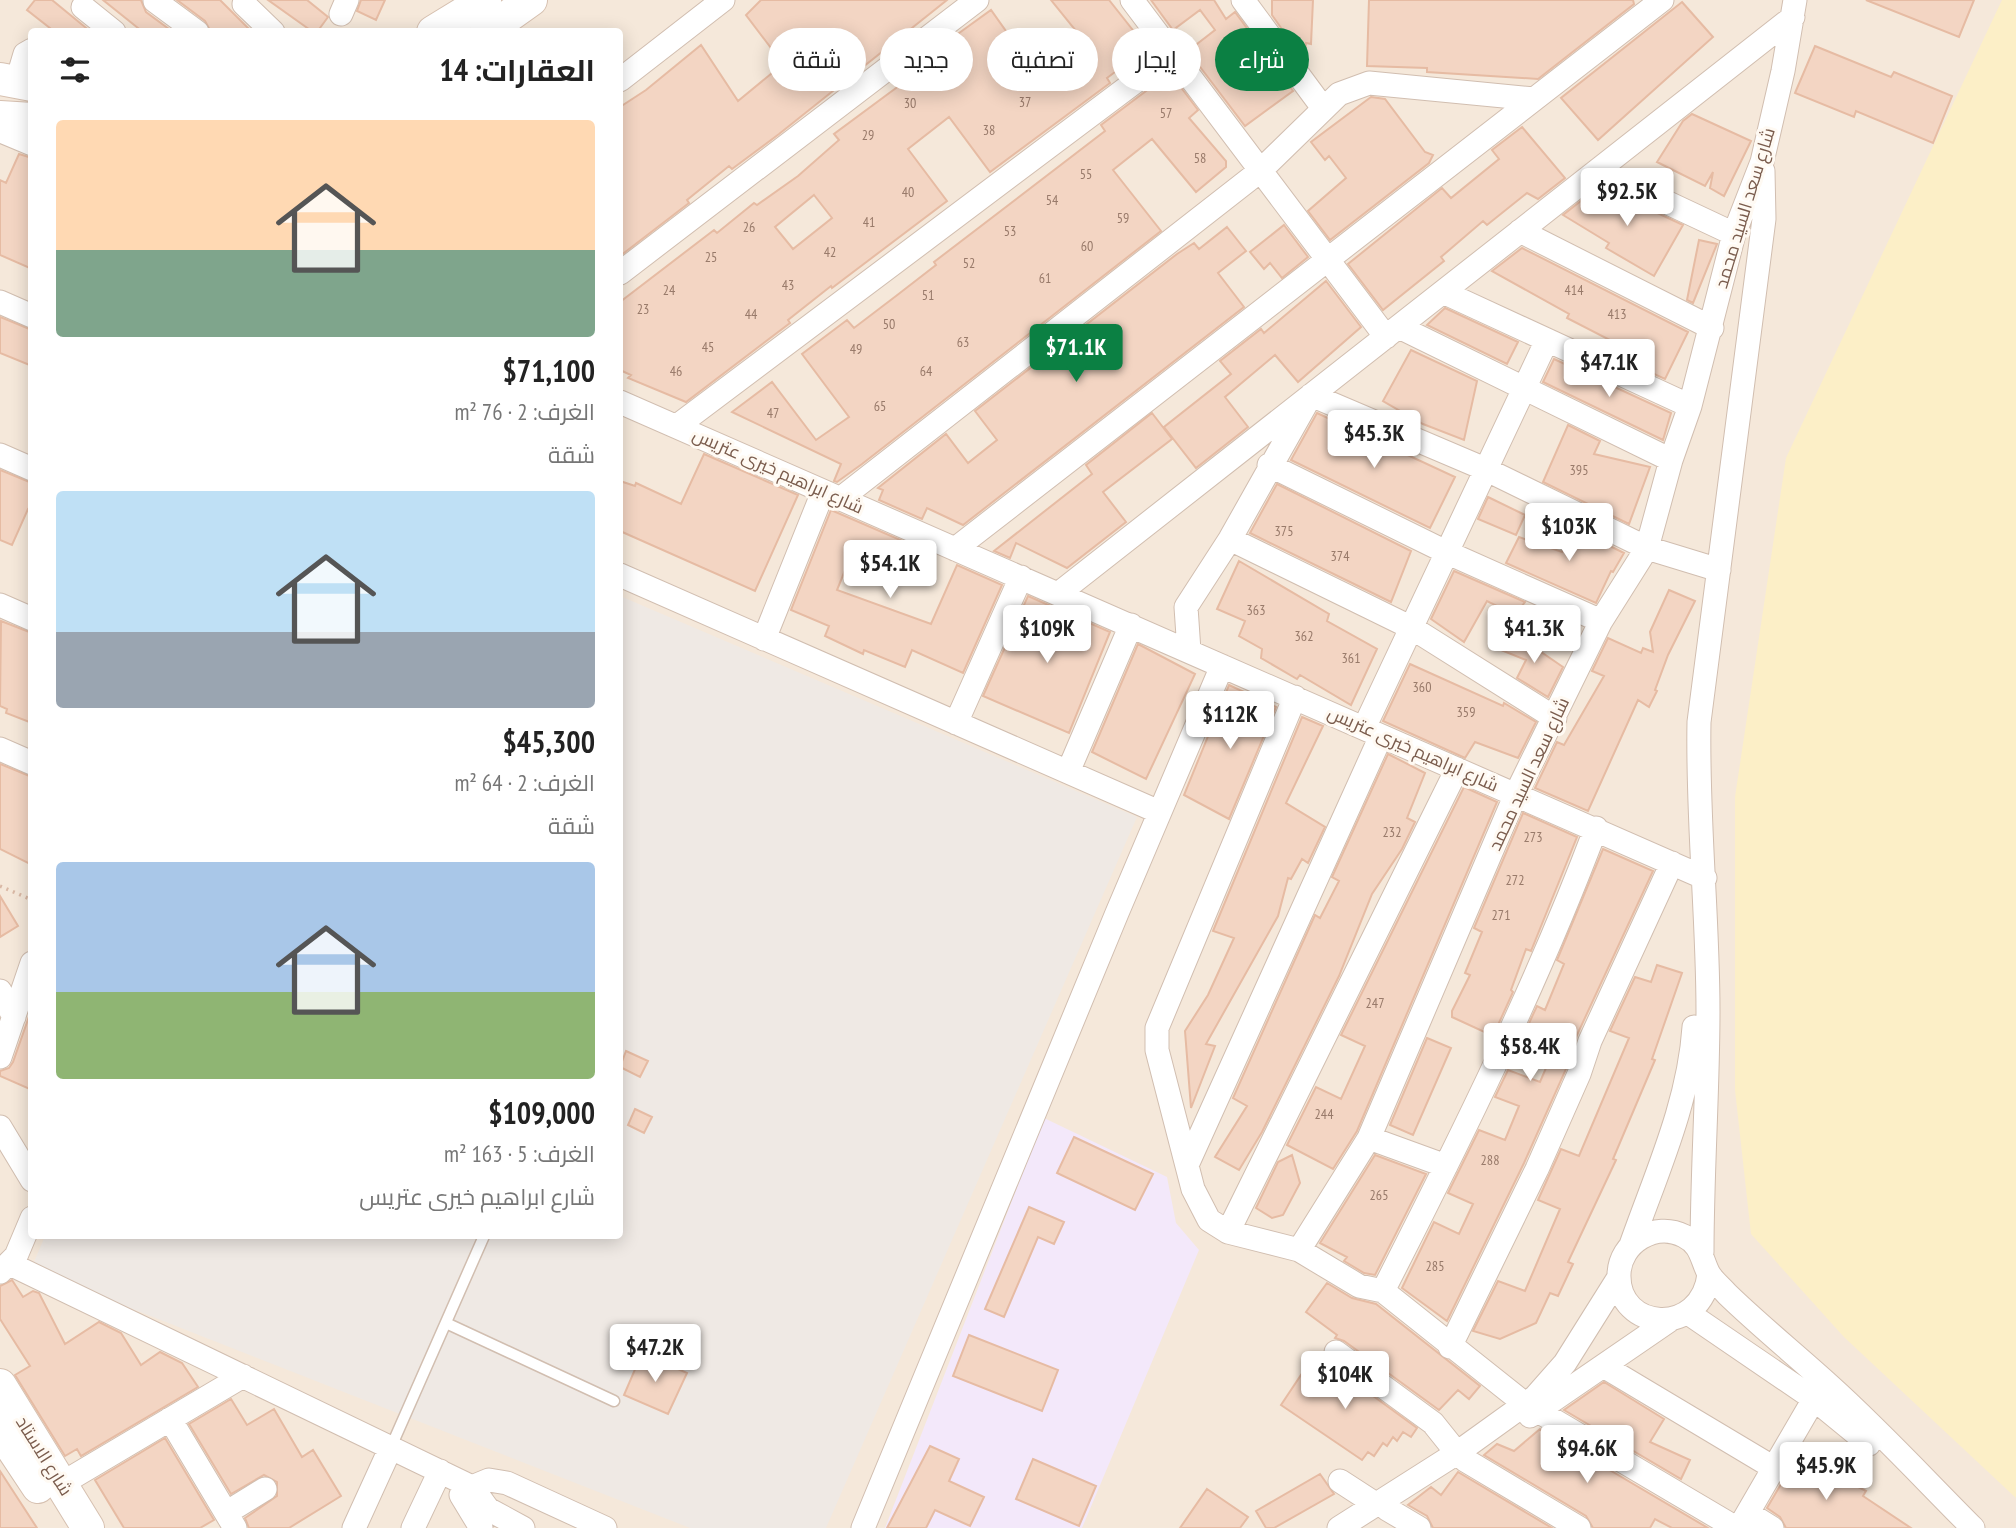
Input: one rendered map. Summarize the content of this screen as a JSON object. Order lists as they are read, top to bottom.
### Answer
{
  "streets": {
    "main road": ["شارع الاستاد"],
    "street": ["شارع سعد السيد محمد", "شارع ابراهيم خيرى عتريس"]
  },
  "crossings": [
    ["شارع سعد السيد محمد", "شارع ابراهيم خيرى عتريس"]
  ],
  "house_numbers": [
    "37",
    "30",
    "57",
    "38",
    "29",
    "58",
    "55",
    "40",
    "54",
    "59",
    "41",
    "26",
    "53",
    "60",
    "42",
    "25",
    "52",
    "61",
    "43",
    "24",
    "414",
    "51",
    "23",
    "44",
    "413",
    "50",
    "63",
    "45",
    "49",
    "46",
    "64",
    "65",
    "47",
    "395",
    "375",
    "374",
    "363",
    "362",
    "361",
    "360",
    "359",
    "232",
    "273",
    "272",
    "271",
    "247",
    "244",
    "288",
    "265",
    "285"
  ],
  "page": {
    "chip": [
      "شراء",
      "إيجار",
      "تصفية",
      "جديد",
      "شقة"
    ],
    "heading": "العقارات: 14",
    "list": [
      {
        "name": "$71,100",
        "note": "الغرف: 2 · 76 m² · شقة"
      },
      {
        "name": "$45,300",
        "note": "الغرف: 2 · 64 m² · شقة"
      },
      {
        "name": "$109,000",
        "note": "الغرف: 5 · 163 m² · شارع ابراهيم خيرى عتريس"
      }
    ],
    "price": [
      "$92.5K",
      "$71.1K",
      "$47.1K",
      "$45.3K",
      "$103K",
      "$54.1K",
      "$109K",
      "$41.3K",
      "$112K",
      "$58.4K",
      "$47.2K",
      "$104K",
      "$94.6K",
      "$45.9K"
    ]
  }
}
